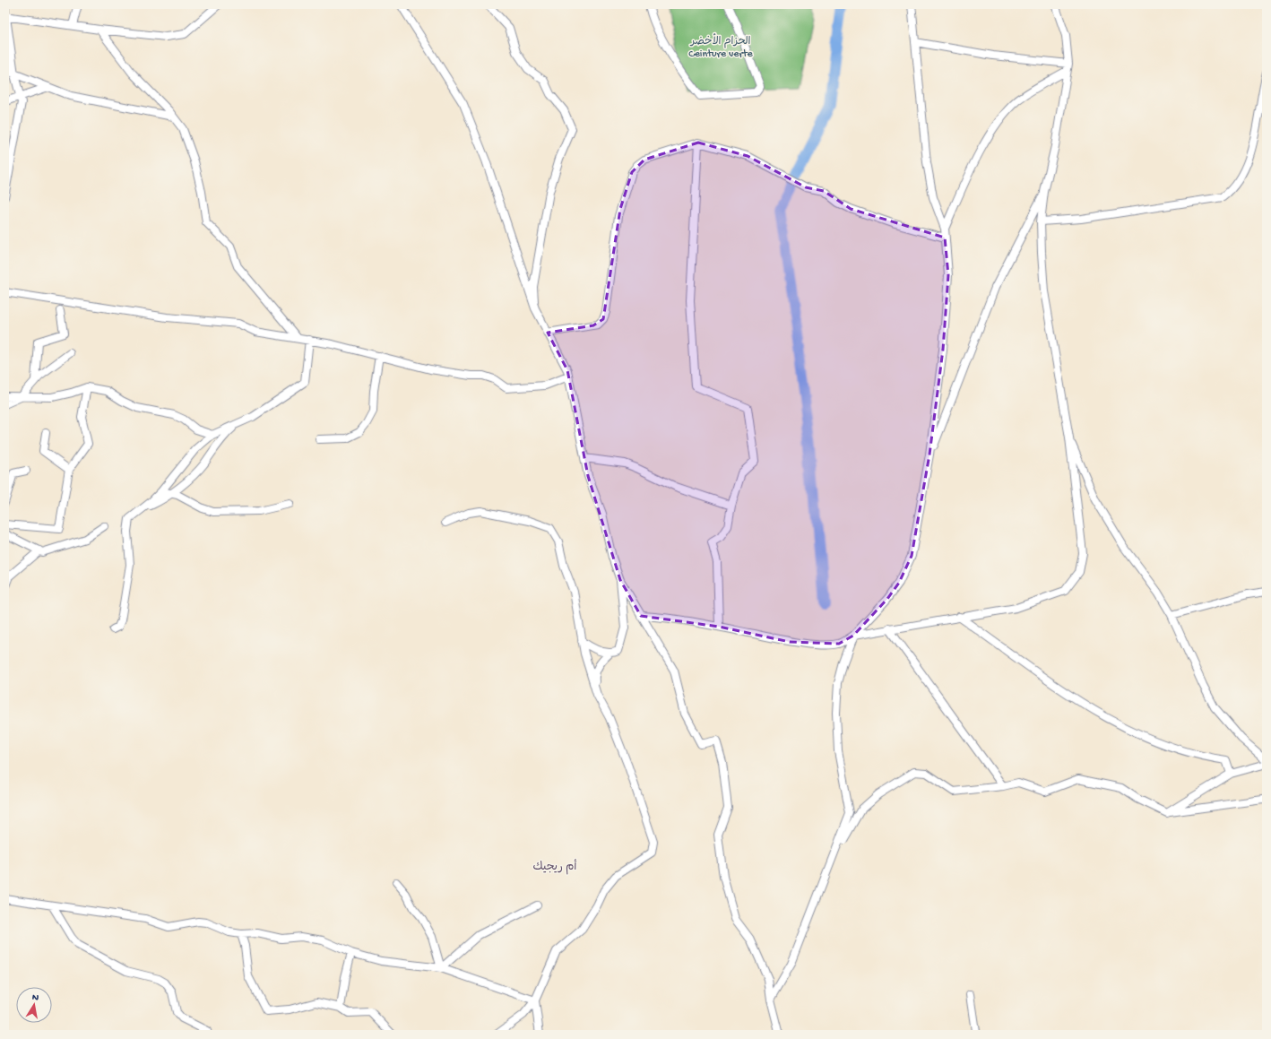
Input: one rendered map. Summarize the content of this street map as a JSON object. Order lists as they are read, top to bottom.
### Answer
{
  "districts": ["أم ريجيك"],
  "parks": ["الحزام الأخضر Ceinture verte"],
  "north": "top"
}
